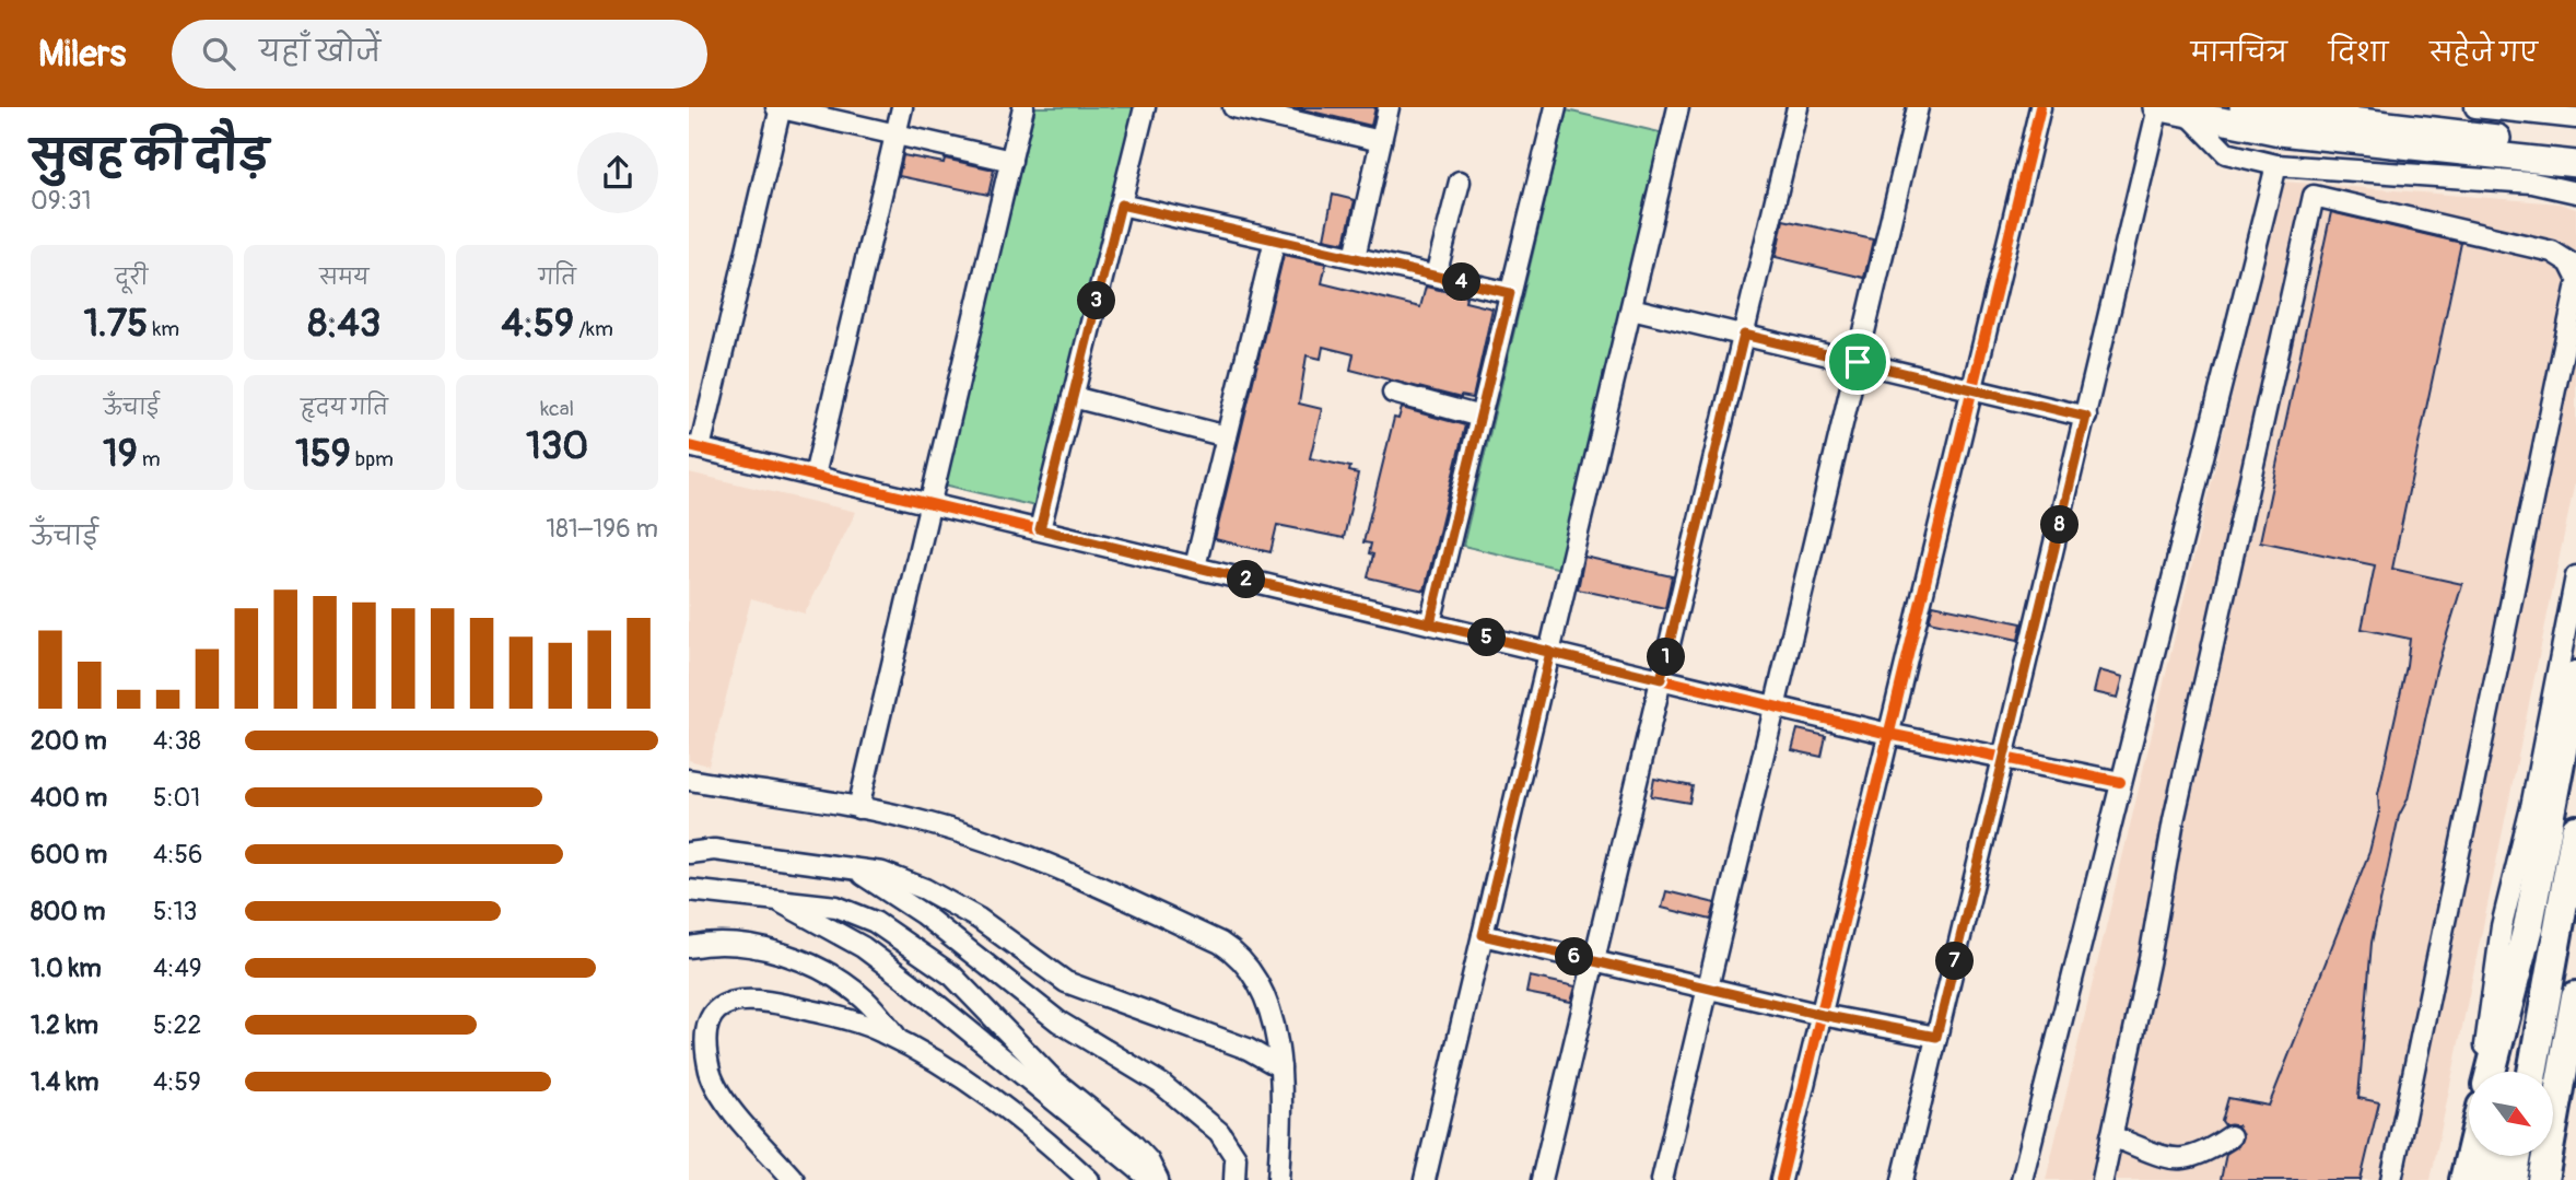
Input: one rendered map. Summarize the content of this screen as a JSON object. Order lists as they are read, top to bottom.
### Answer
{
  "north": "bottom right",
  "page": {
    "header": "Milers",
    "search": "यहाँ खोजें",
    "nav": ["मानचित्र", "दिशा", "सहेजे गए"],
    "heading": ["सुबह की दौड़", "09:31"],
    "stats": [
      ["दूरी", "1.75 km"],
      ["समय", "8:43"],
      ["गति", "4:59 /km"],
      ["ऊँचाई", "19 m"],
      ["हृदय गति", "159 bpm"],
      ["kcal", "130"]
    ],
    "pins": [
      "4",
      "3",
      "8",
      "2",
      "5",
      "1",
      "6",
      "7"
    ],
    "chart": ["ऊँचाई", "181–196 m"],
    "list": [
      {
        "name": "200 m",
        "note": "4:38"
      },
      {
        "name": "400 m",
        "note": "5:01"
      },
      {
        "name": "600 m",
        "note": "4:56"
      },
      {
        "name": "800 m",
        "note": "5:13"
      },
      {
        "name": "1.0 km",
        "note": "4:49"
      },
      {
        "name": "1.2 km",
        "note": "5:22"
      },
      {
        "name": "1.4 km",
        "note": "4:59"
      }
    ]
  }
}
